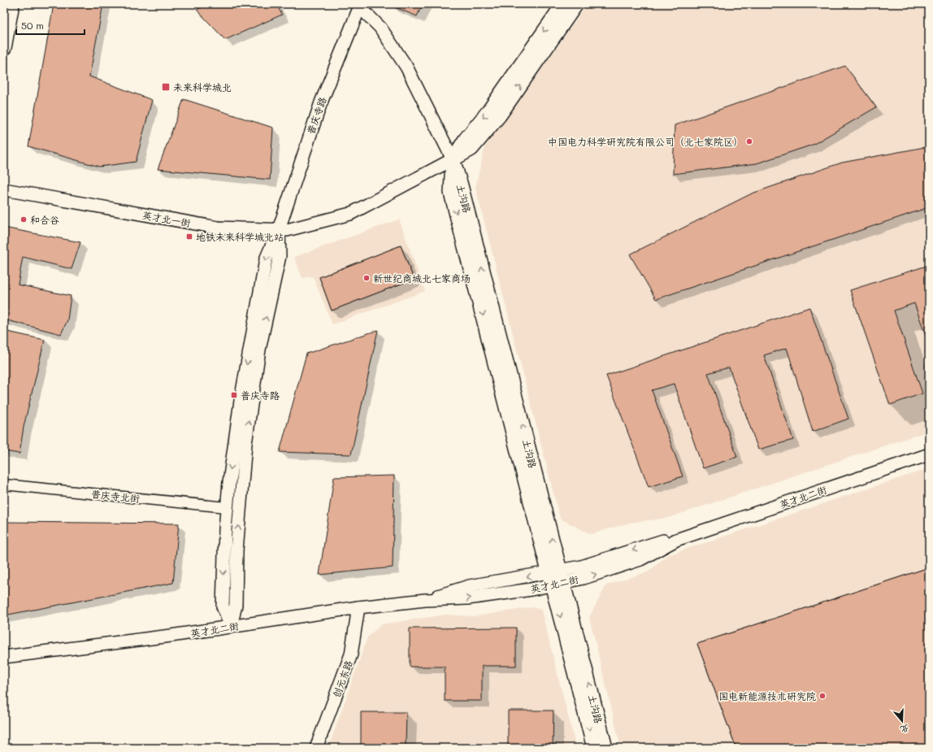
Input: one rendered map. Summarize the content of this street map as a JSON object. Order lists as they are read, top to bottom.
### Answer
{
  "streets": {
    "main road": ["土沟路"],
    "street": [
      "普庆寺路",
      "英才北一街",
      "普庆寺北街",
      "英才北二街",
      "创元东路"
    ]
  },
  "crossings": [
    ["普庆寺路", "英才北一街"],
    ["普庆寺路", "普庆寺北街"],
    ["普庆寺路", "英才北二街"],
    ["土沟路", "英才北一街"],
    ["土沟路", "英才北二街"],
    ["英才北二街", "创元东路"]
  ],
  "places": {
    "transit": ["未来科学城北", "地铁未来科学城北站", "普庆寺路"],
    "other": [
      "中国电力科学研究院有限公司（北七家院区）",
      "和合谷",
      "新世纪商城北七家商场",
      "国电新能源技术研究院"
    ]
  },
  "scale_bar": "50 m",
  "north": "bottom"
}
